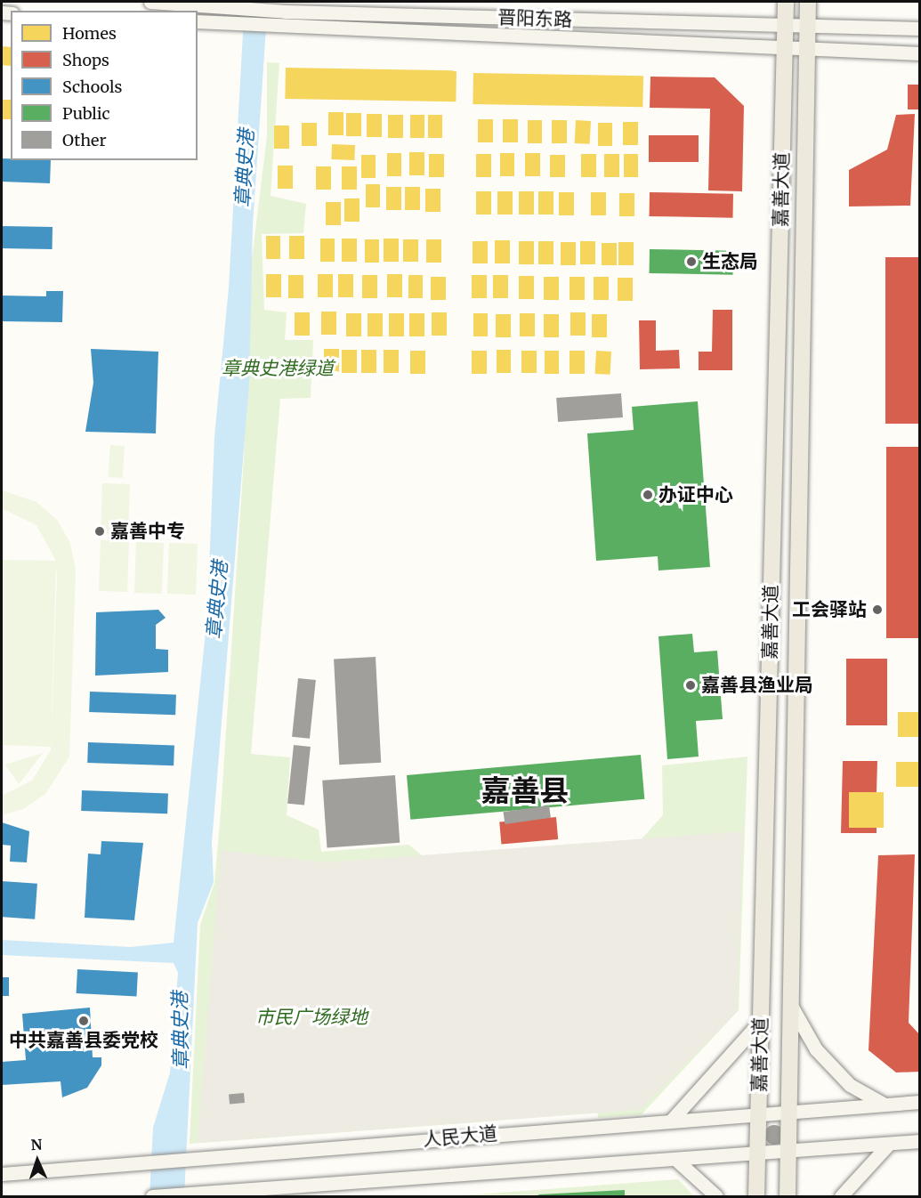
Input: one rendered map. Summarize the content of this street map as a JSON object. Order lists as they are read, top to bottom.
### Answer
{
  "streets": {
    "main road": ["晋阳东路", "嘉善大道", "人民大道"]
  },
  "crossings": [
    ["晋阳东路", "嘉善大道"],
    ["嘉善大道", "人民大道"]
  ],
  "districts": ["嘉善县"],
  "water": ["章典史港"],
  "parks": ["章典史港绿道", "市民广场绿地"],
  "places": [
    "生态局",
    "办证中心",
    "嘉善中专",
    "工会驿站",
    "嘉善县渔业局",
    "中共嘉善县委党校"
  ],
  "legend": [
    "Homes",
    "Shops",
    "Schools",
    "Public",
    "Other"
  ],
  "north": "top"
}
